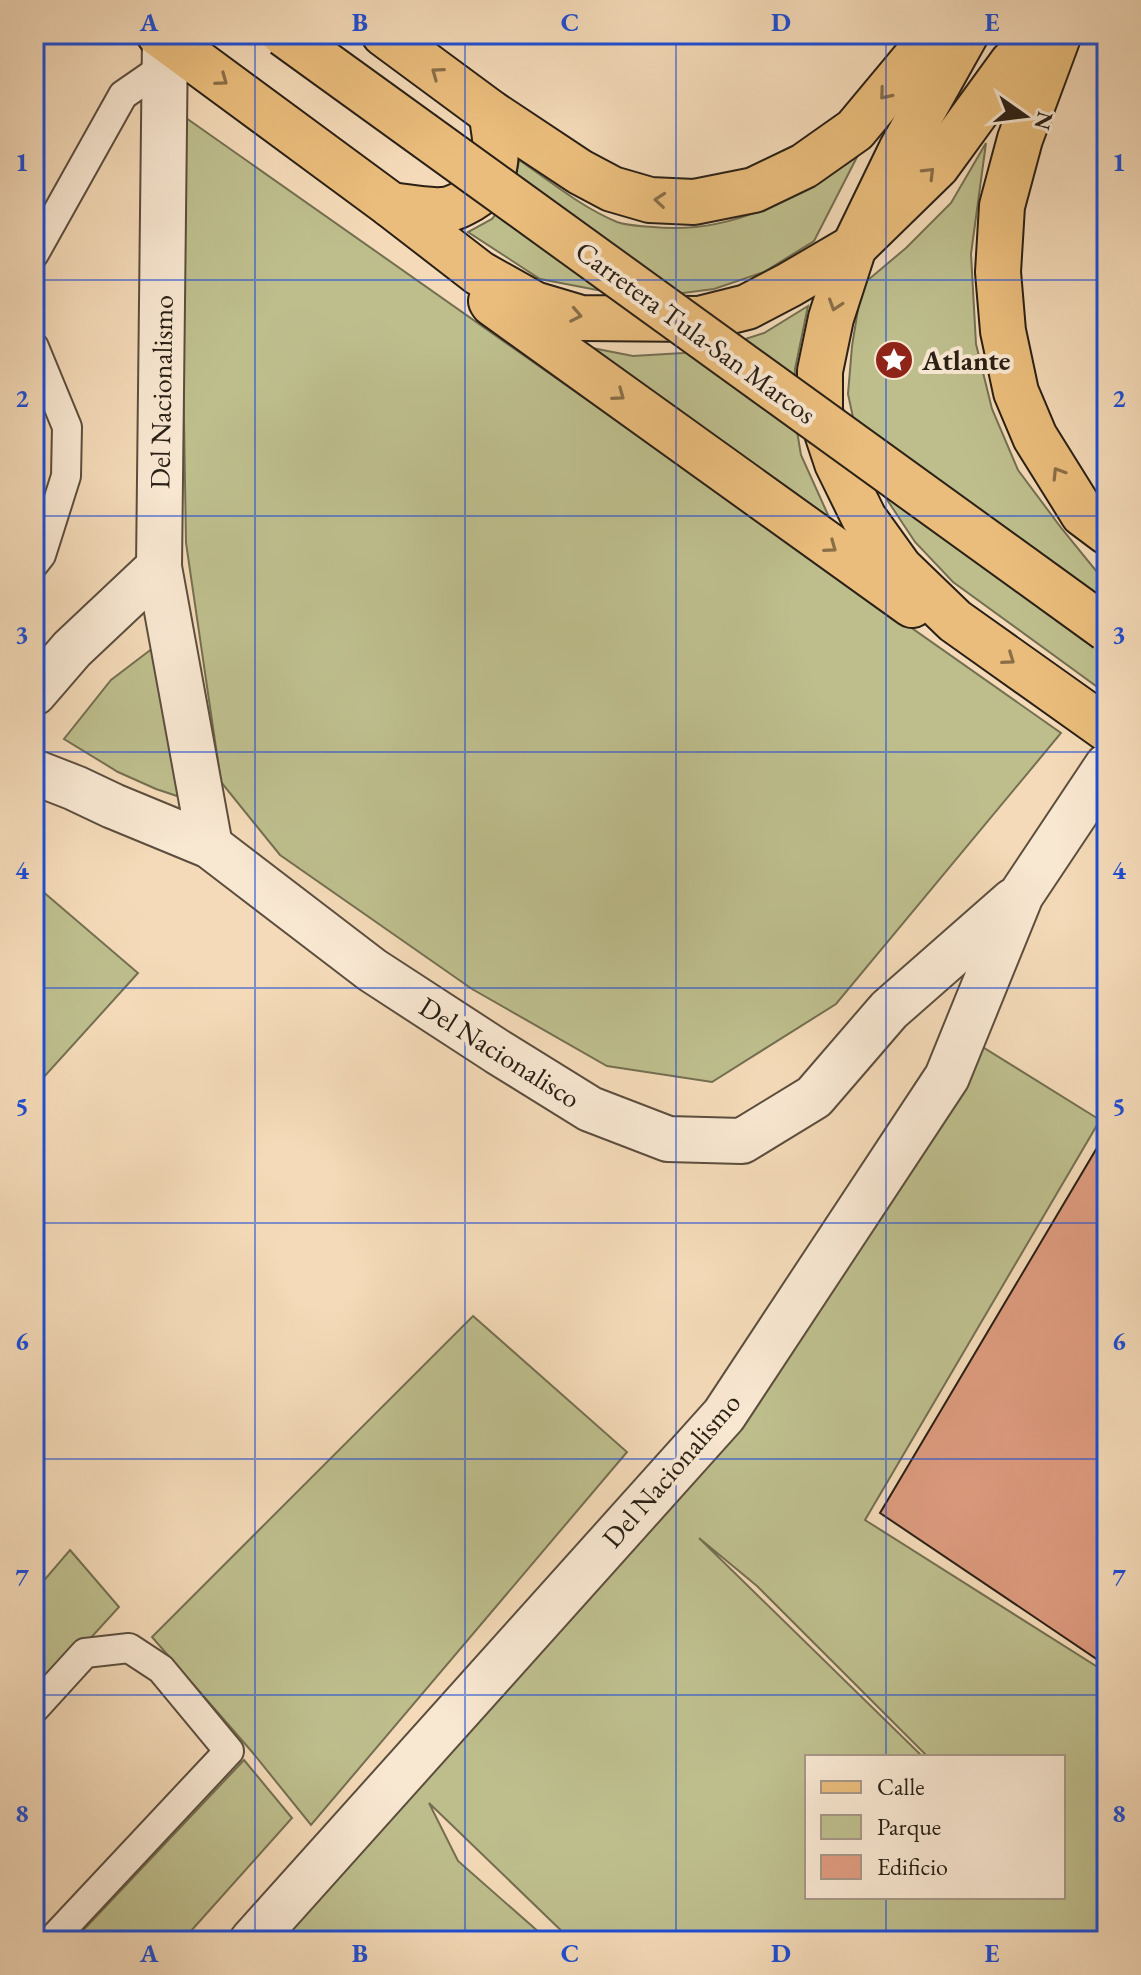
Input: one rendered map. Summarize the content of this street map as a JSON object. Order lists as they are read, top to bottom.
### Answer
{
  "streets": {
    "main road": ["Carretera Tula-San Marcos"],
    "street": ["Del Nacionalismo", "Del Nacionalisco"]
  },
  "crossings": [
    ["Del Nacionalismo", "Del Nacionalisco"]
  ],
  "places": {
    "place": ["Atlante"]
  },
  "legend": ["Calle", "Parque", "Edificio"],
  "north": "right",
  "grid": {
    "columns": [
      "A",
      "B",
      "C",
      "D",
      "E"
    ],
    "rows": [
      "1",
      "2",
      "3",
      "4",
      "5",
      "6",
      "7",
      "8"
    ]
  }
}
